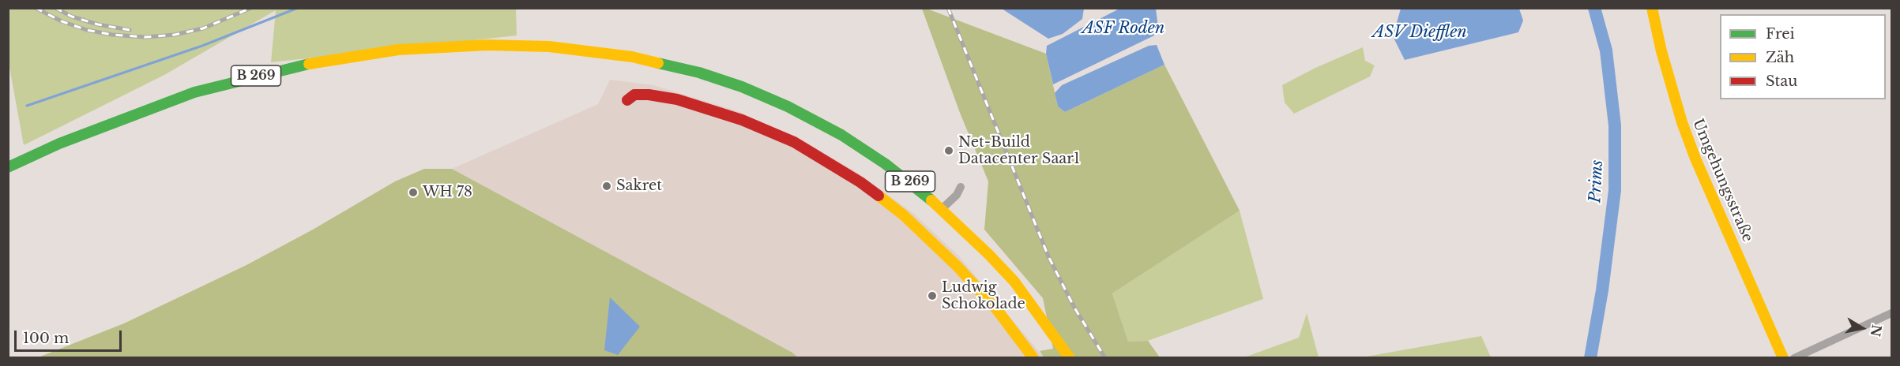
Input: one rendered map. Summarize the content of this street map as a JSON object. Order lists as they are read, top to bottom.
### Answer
{
  "streets": {
    "main road": ["B 269", "Umgehungsstraße"]
  },
  "water": ["ASF Roden", "ASV Diefflen", "Prims"],
  "places": [
    "Net-Build Datacenter Saar1",
    "Sakret",
    "WH 78",
    "Ludwig Schokolade"
  ],
  "legend": ["Frei", "Zäh", "Stau"],
  "scale_bar": "100 m",
  "north": "right"
}
